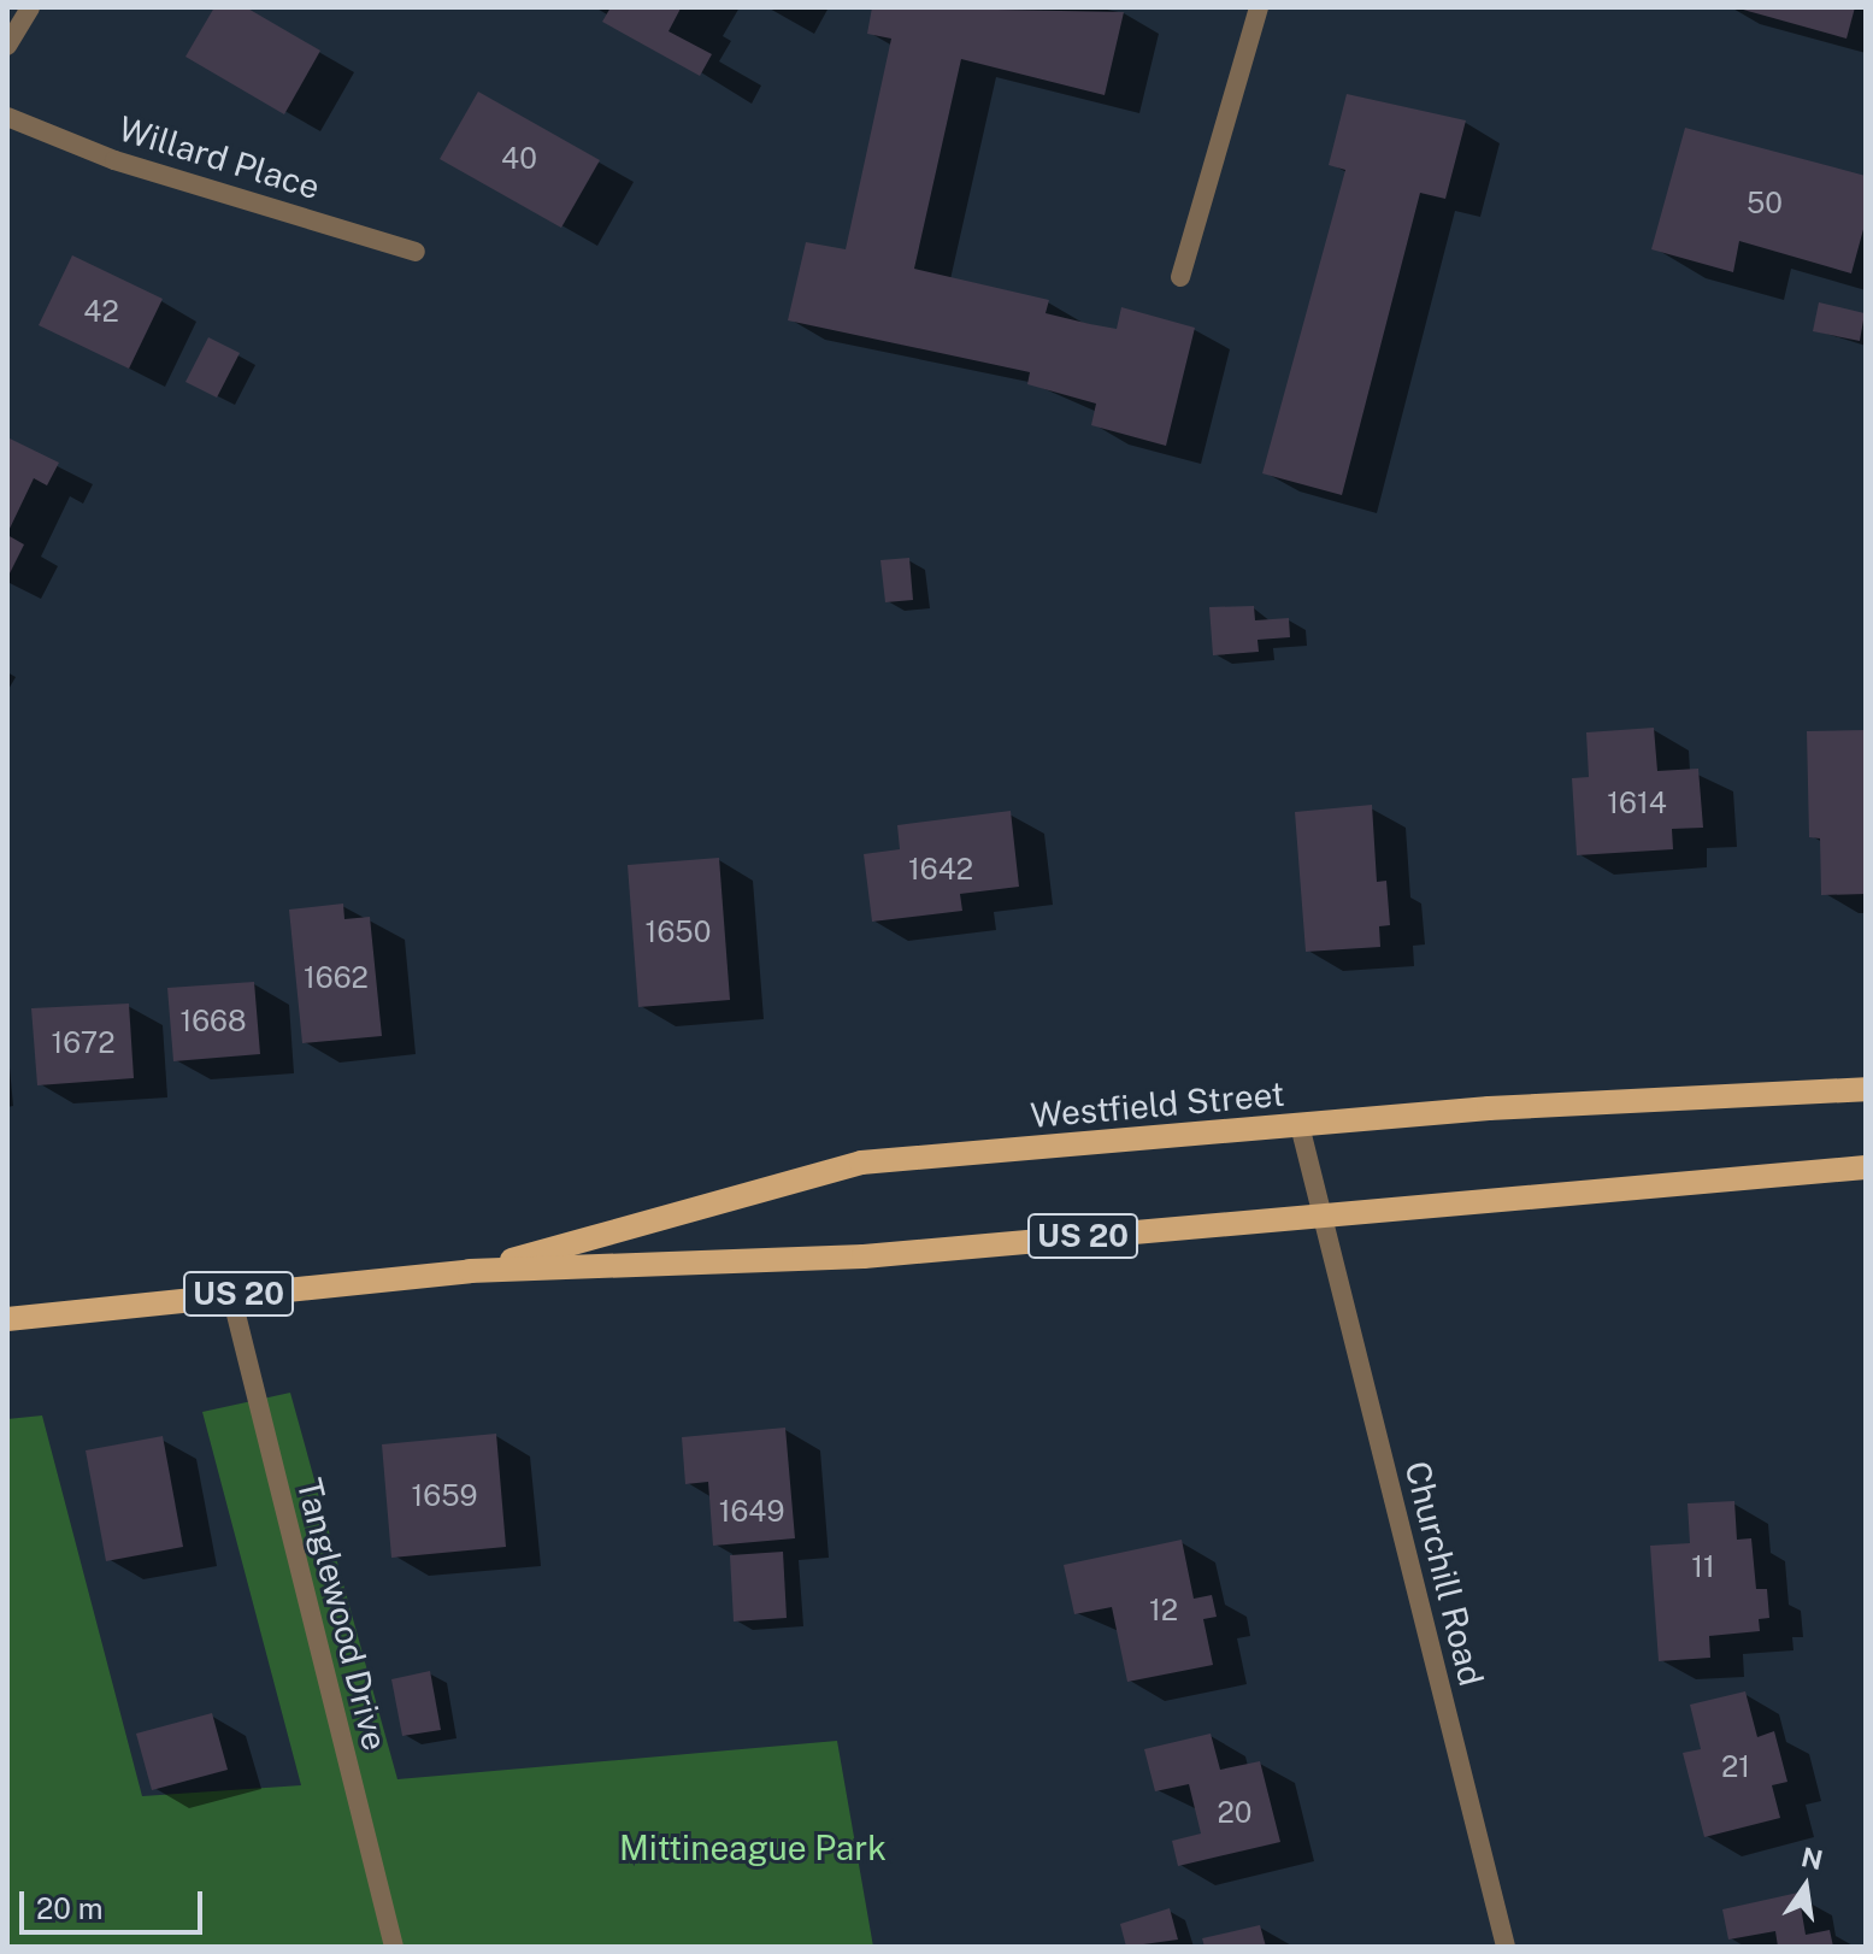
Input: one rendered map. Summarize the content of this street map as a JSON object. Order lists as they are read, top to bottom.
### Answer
{
  "streets": {
    "main road": ["Westfield Street", "US 20"],
    "street": ["Willard Place", "Churchill Road", "Tanglewood Drive"]
  },
  "crossings": [
    ["Westfield Street", "Churchill Road"],
    ["Westfield Street", "Tanglewood Drive"]
  ],
  "parks": ["Mittineague Park"],
  "house_numbers": [
    "40",
    "50",
    "42",
    "1614",
    "1642",
    "1650",
    "1662",
    "1668",
    "1672",
    "1659",
    "1649",
    "11",
    "12",
    "21",
    "20"
  ],
  "scale_bar": "20 m",
  "north": "top"
}
